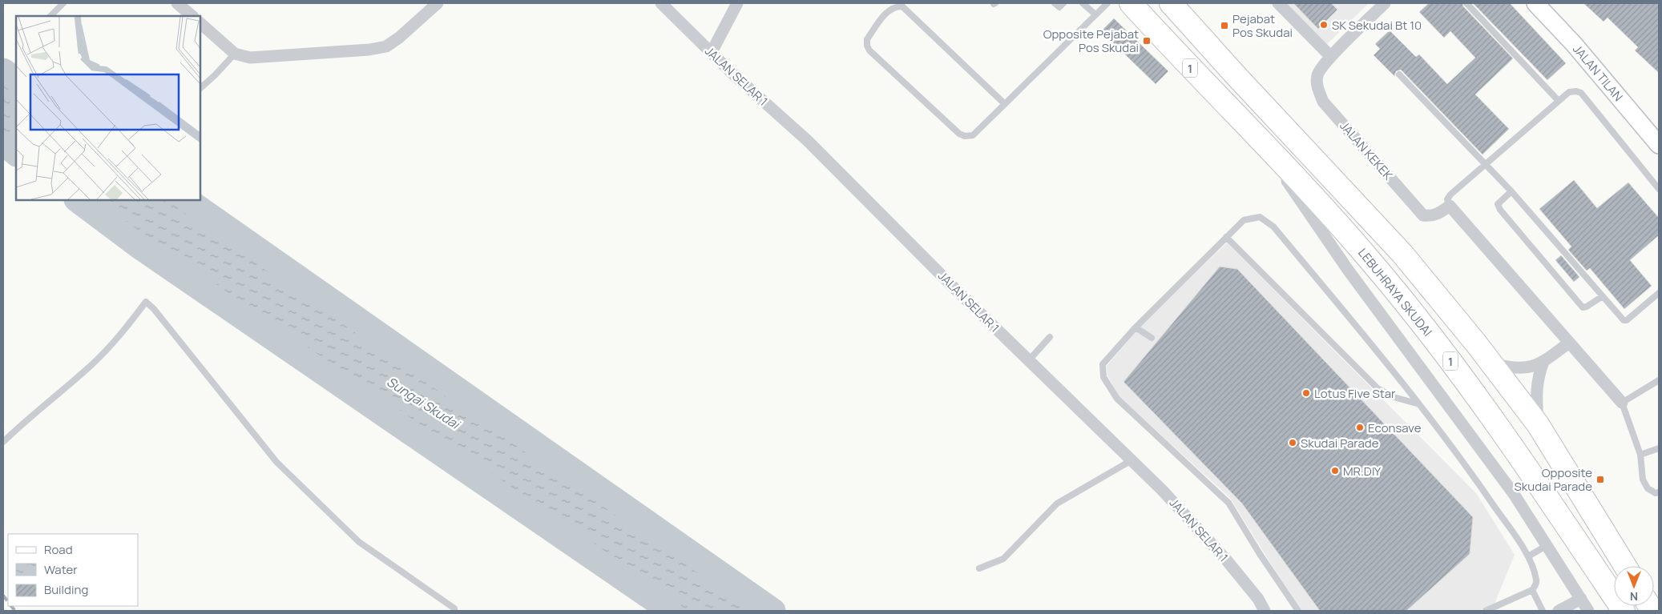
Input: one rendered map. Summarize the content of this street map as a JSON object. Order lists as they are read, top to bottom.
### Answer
{
  "streets": {
    "highway": ["1", "LEBUHRAYA SKUDAI"],
    "street": ["JALAN TILAN", "JALAN SELAR 1", "JALAN KEKEK"]
  },
  "water": ["Sungai Skudai"],
  "places": {
    "other": [
      "SK Sekudai Bt 10",
      "Lotus Five Star",
      "Econsave",
      "Skudai Parade",
      "MR.DIY"
    ],
    "transit": ["Pejabat Pos Skudai", "Opposite Pejabat Pos Skudai", "Opposite Skudai Parade"]
  },
  "legend": ["Road", "Water", "Building"],
  "north": "bottom"
}
